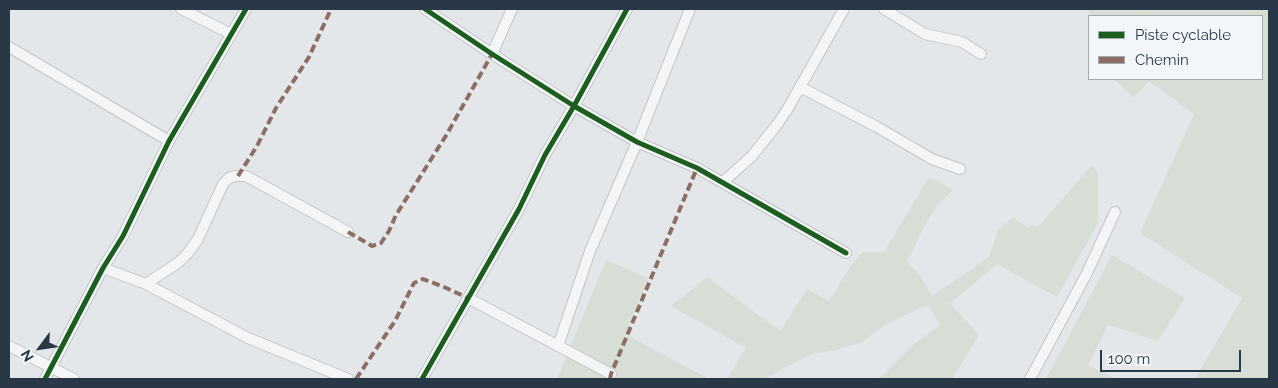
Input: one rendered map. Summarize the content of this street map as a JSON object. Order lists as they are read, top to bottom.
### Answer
{
  "legend": ["Piste cyclable", "Chemin"],
  "scale_bar": "100 m",
  "north": "bottom left"
}
